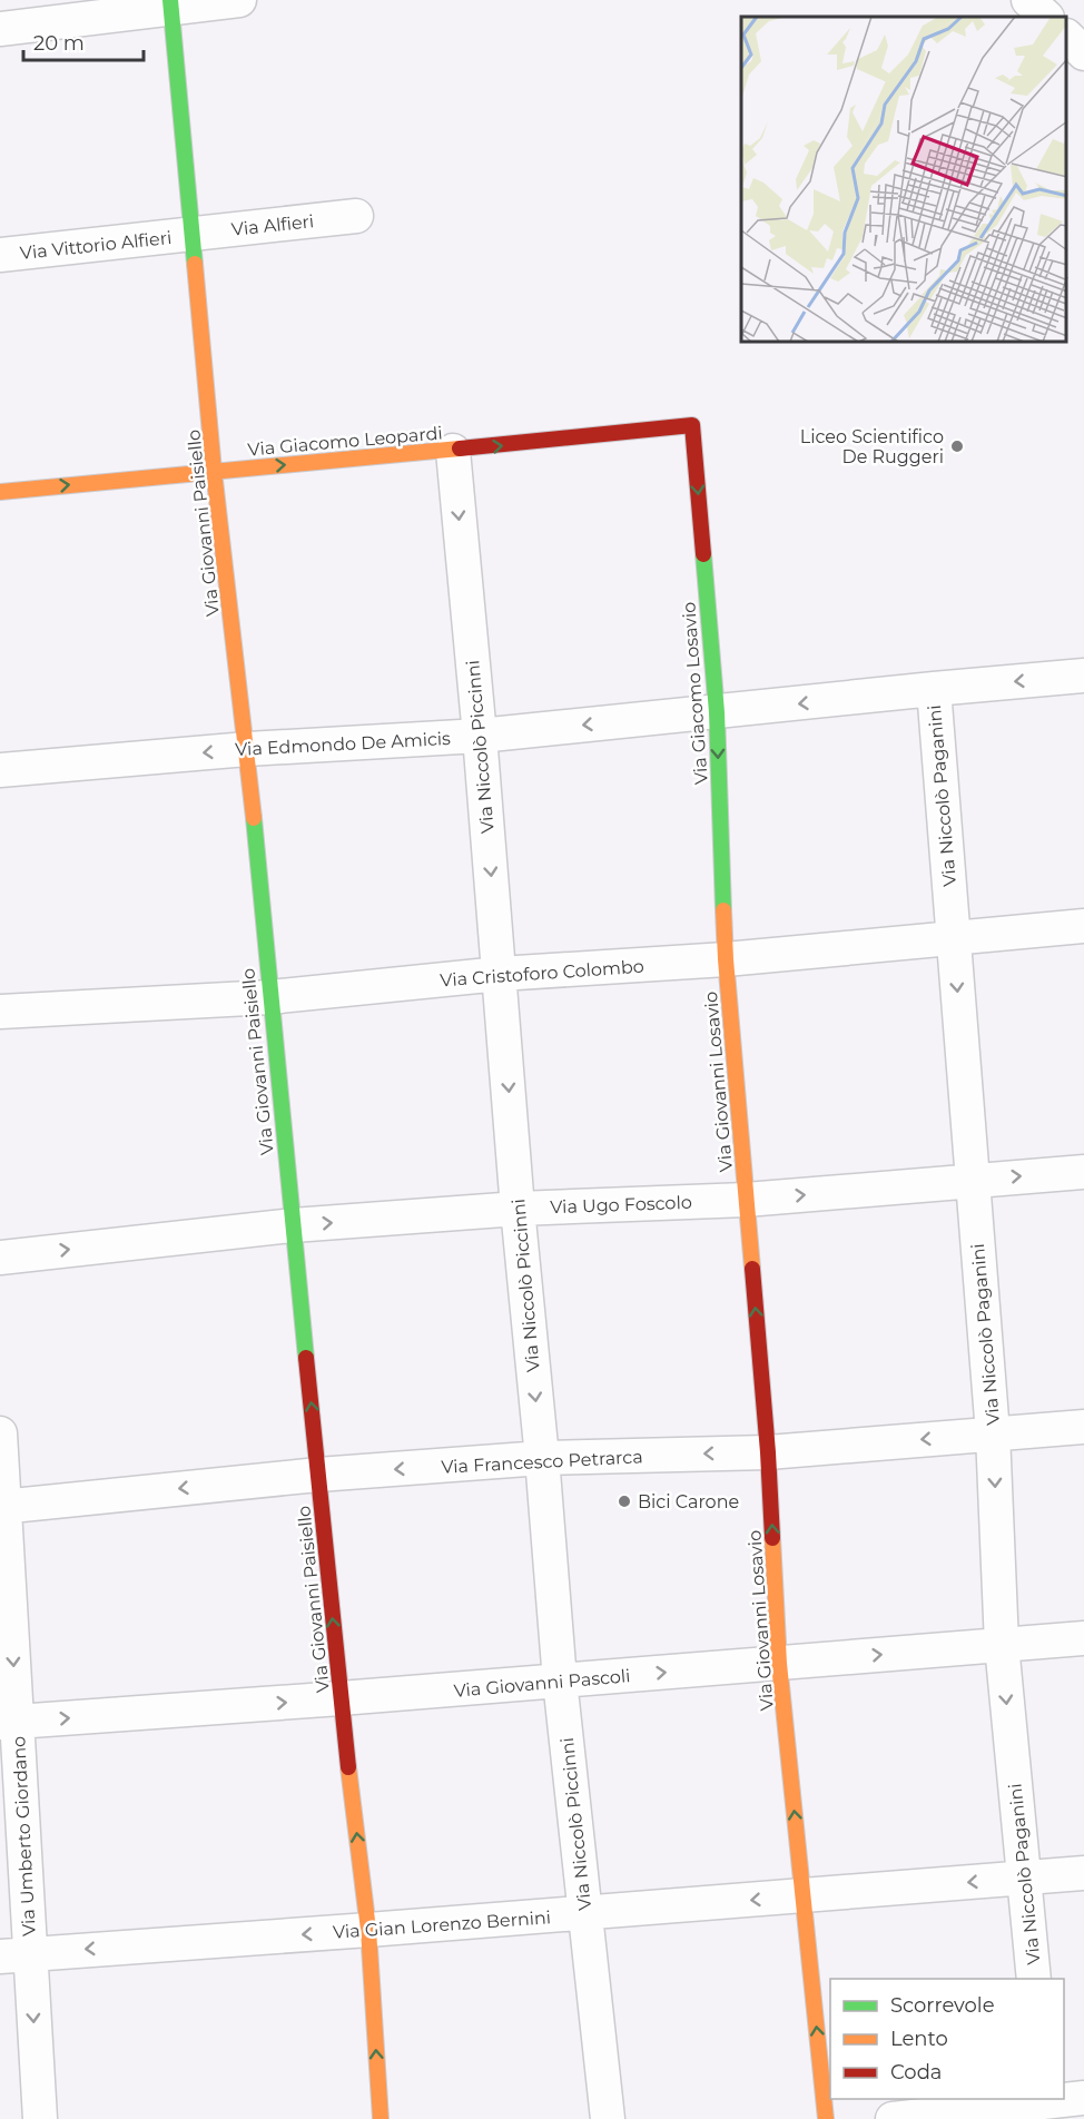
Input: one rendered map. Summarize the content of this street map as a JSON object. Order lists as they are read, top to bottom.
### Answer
{
  "streets": {
    "street": [
      "Via Alfieri",
      "Via Vittorio Alfieri",
      "Via Giacomo Leopardi",
      "Via Giovanni Paisiello",
      "Via Giacomo Losavio",
      "Via Edmondo De Amicis",
      "Via Niccolò Piccinni",
      "Via Niccolò Paganini",
      "Via Cristoforo Colombo",
      "Via Giovanni Losavio",
      "Via Ugo Foscolo",
      "Via Francesco Petrarca",
      "Via Giovanni Pascoli",
      "Via Umberto Giordano",
      "Via Gian Lorenzo Bernini"
    ]
  },
  "crossings": [
    ["Via Alfieri", "Via Vittorio Alfieri"],
    ["Via Alfieri", "Via Giovanni Paisiello"],
    ["Via Vittorio Alfieri", "Via Giovanni Paisiello"],
    ["Via Giacomo Leopardi", "Via Giovanni Paisiello"],
    ["Via Giacomo Leopardi", "Via Giacomo Losavio"],
    ["Via Giacomo Leopardi", "Via Niccolò Piccinni"],
    ["Via Giovanni Paisiello", "Via Edmondo De Amicis"],
    ["Via Giovanni Paisiello", "Via Cristoforo Colombo"],
    ["Via Giovanni Paisiello", "Via Ugo Foscolo"],
    ["Via Giovanni Paisiello", "Via Francesco Petrarca"],
    ["Via Giovanni Paisiello", "Via Giovanni Pascoli"],
    ["Via Giovanni Paisiello", "Via Gian Lorenzo Bernini"],
    ["Via Giacomo Losavio", "Via Edmondo De Amicis"],
    ["Via Giacomo Losavio", "Via Cristoforo Colombo"],
    ["Via Giacomo Losavio", "Via Giovanni Losavio"],
    ["Via Edmondo De Amicis", "Via Niccolò Piccinni"],
    ["Via Edmondo De Amicis", "Via Niccolò Paganini"],
    ["Via Niccolò Piccinni", "Via Cristoforo Colombo"],
    ["Via Niccolò Piccinni", "Via Ugo Foscolo"],
    ["Via Niccolò Piccinni", "Via Francesco Petrarca"],
    ["Via Niccolò Piccinni", "Via Giovanni Pascoli"],
    ["Via Niccolò Piccinni", "Via Gian Lorenzo Bernini"],
    ["Via Niccolò Paganini", "Via Cristoforo Colombo"],
    ["Via Niccolò Paganini", "Via Ugo Foscolo"],
    ["Via Niccolò Paganini", "Via Francesco Petrarca"],
    ["Via Niccolò Paganini", "Via Giovanni Pascoli"],
    ["Via Niccolò Paganini", "Via Gian Lorenzo Bernini"],
    ["Via Cristoforo Colombo", "Via Giovanni Losavio"],
    ["Via Giovanni Losavio", "Via Ugo Foscolo"],
    ["Via Giovanni Losavio", "Via Francesco Petrarca"],
    ["Via Giovanni Losavio", "Via Giovanni Pascoli"],
    ["Via Giovanni Losavio", "Via Gian Lorenzo Bernini"],
    ["Via Francesco Petrarca", "Via Umberto Giordano"],
    ["Via Giovanni Pascoli", "Via Umberto Giordano"],
    ["Via Umberto Giordano", "Via Gian Lorenzo Bernini"]
  ],
  "one_way": [
    "Via Giacomo Leopardi",
    "Via Giovanni Paisiello",
    "Via Giacomo Losavio",
    "Via Edmondo De Amicis",
    "Via Niccolò Piccinni",
    "Via Niccolò Paganini",
    "Via Giovanni Losavio",
    "Via Ugo Foscolo",
    "Via Francesco Petrarca",
    "Via Giovanni Pascoli",
    "Via Umberto Giordano",
    "Via Gian Lorenzo Bernini"
  ],
  "places": ["Liceo Scientifico De Ruggeri", "Bici Carone"],
  "legend": ["Scorrevole", "Lento", "Coda"],
  "scale_bar": "20 m"
}
